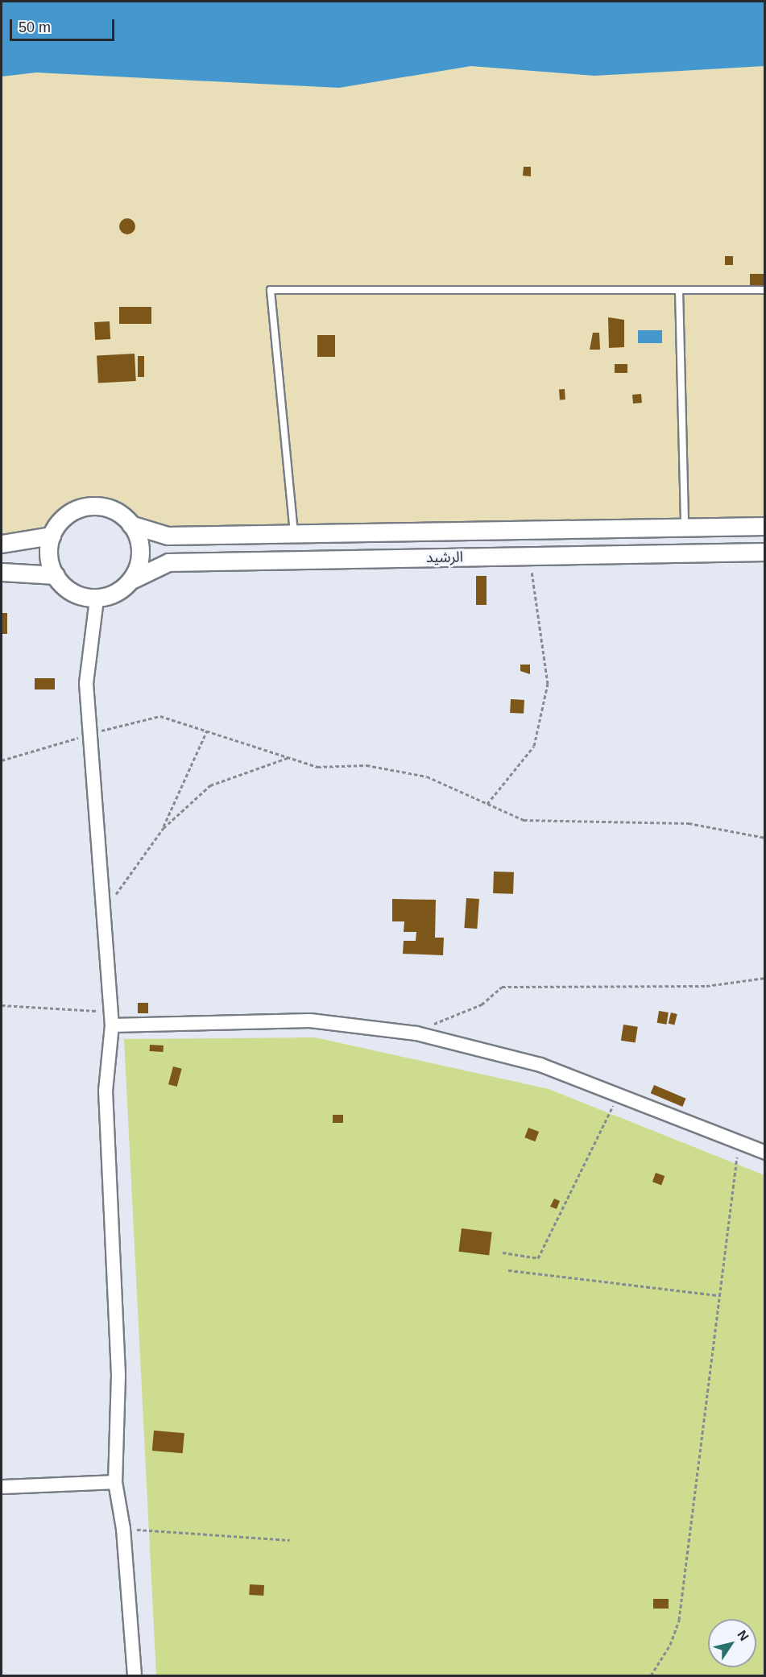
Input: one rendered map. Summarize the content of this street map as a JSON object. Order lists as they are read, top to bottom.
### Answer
{
  "streets": {
    "street": ["الرشيد"]
  },
  "scale_bar": "50 m",
  "north": "top right"
}
